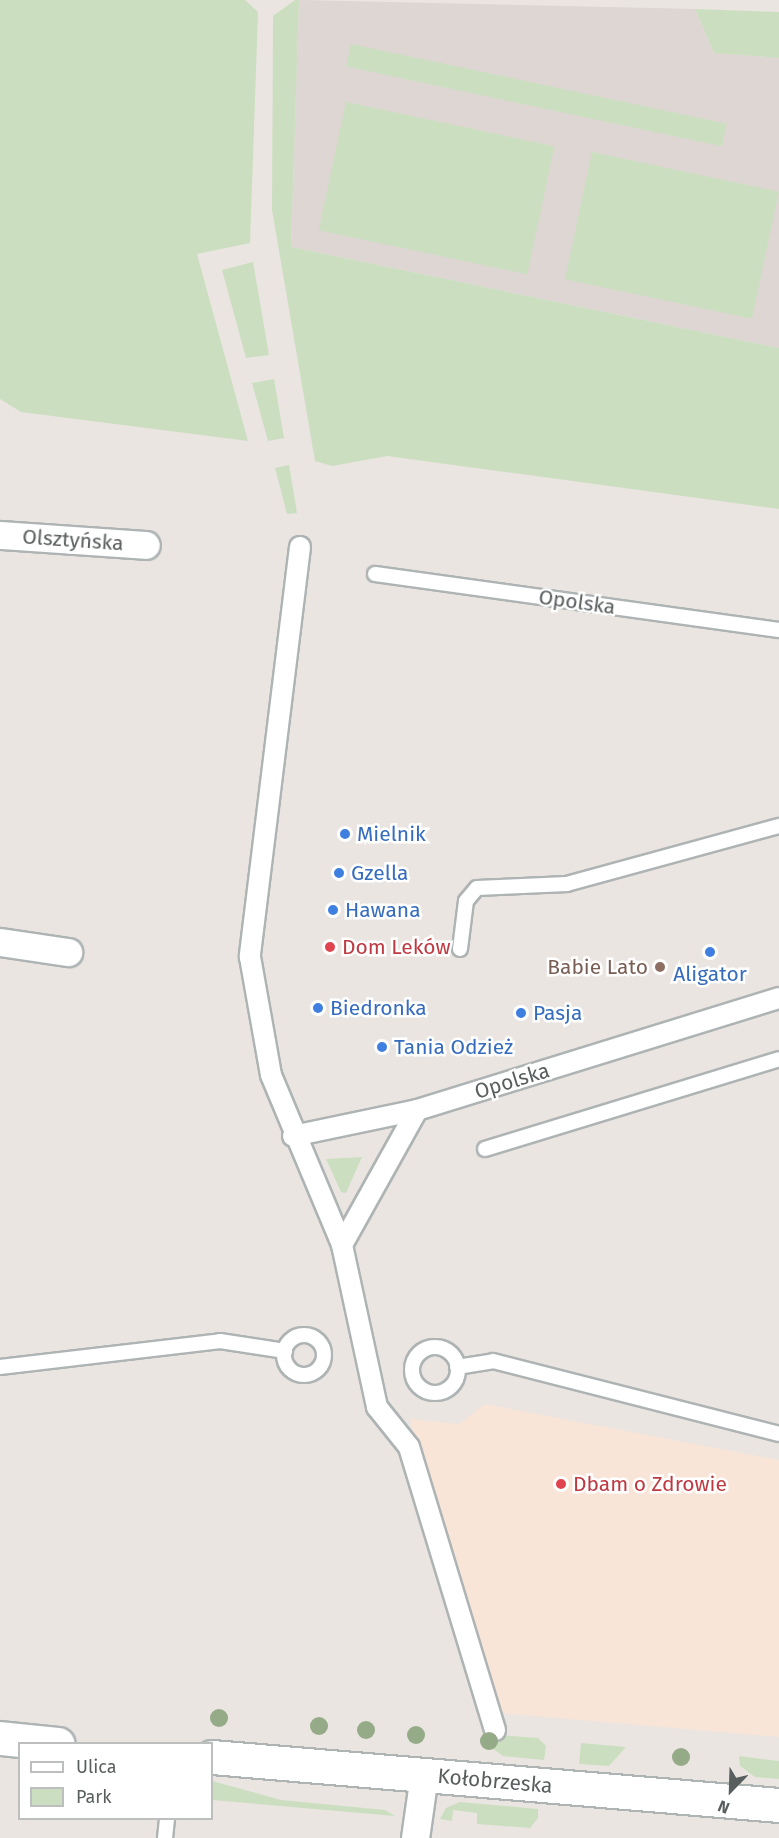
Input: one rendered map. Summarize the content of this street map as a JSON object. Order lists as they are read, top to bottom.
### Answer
{
  "streets": {
    "street": ["Olsztyńska", "Opolska", "Kołobrzeska"]
  },
  "places": [
    "Mielnik",
    "Gzella",
    "Hawana",
    "Dom Leków",
    "Aligator",
    "Babie Lato",
    "Biedronka",
    "Pasja",
    "Tania Odzież",
    "Dbam o Zdrowie"
  ],
  "legend": ["Ulica", "Park"],
  "north": "bottom left"
}
